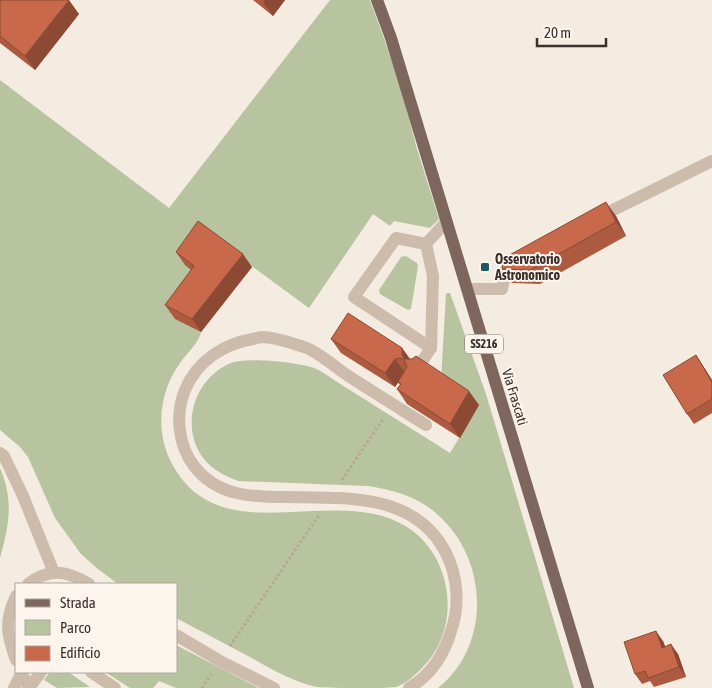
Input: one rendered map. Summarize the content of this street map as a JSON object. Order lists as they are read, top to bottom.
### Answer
{
  "streets": {
    "main road": ["SS216", "Via Frascati"]
  },
  "places": {
    "transit": ["Osservatorio Astronomico"]
  },
  "legend": ["Strada", "Parco", "Edificio"],
  "scale_bar": "20 m"
}
